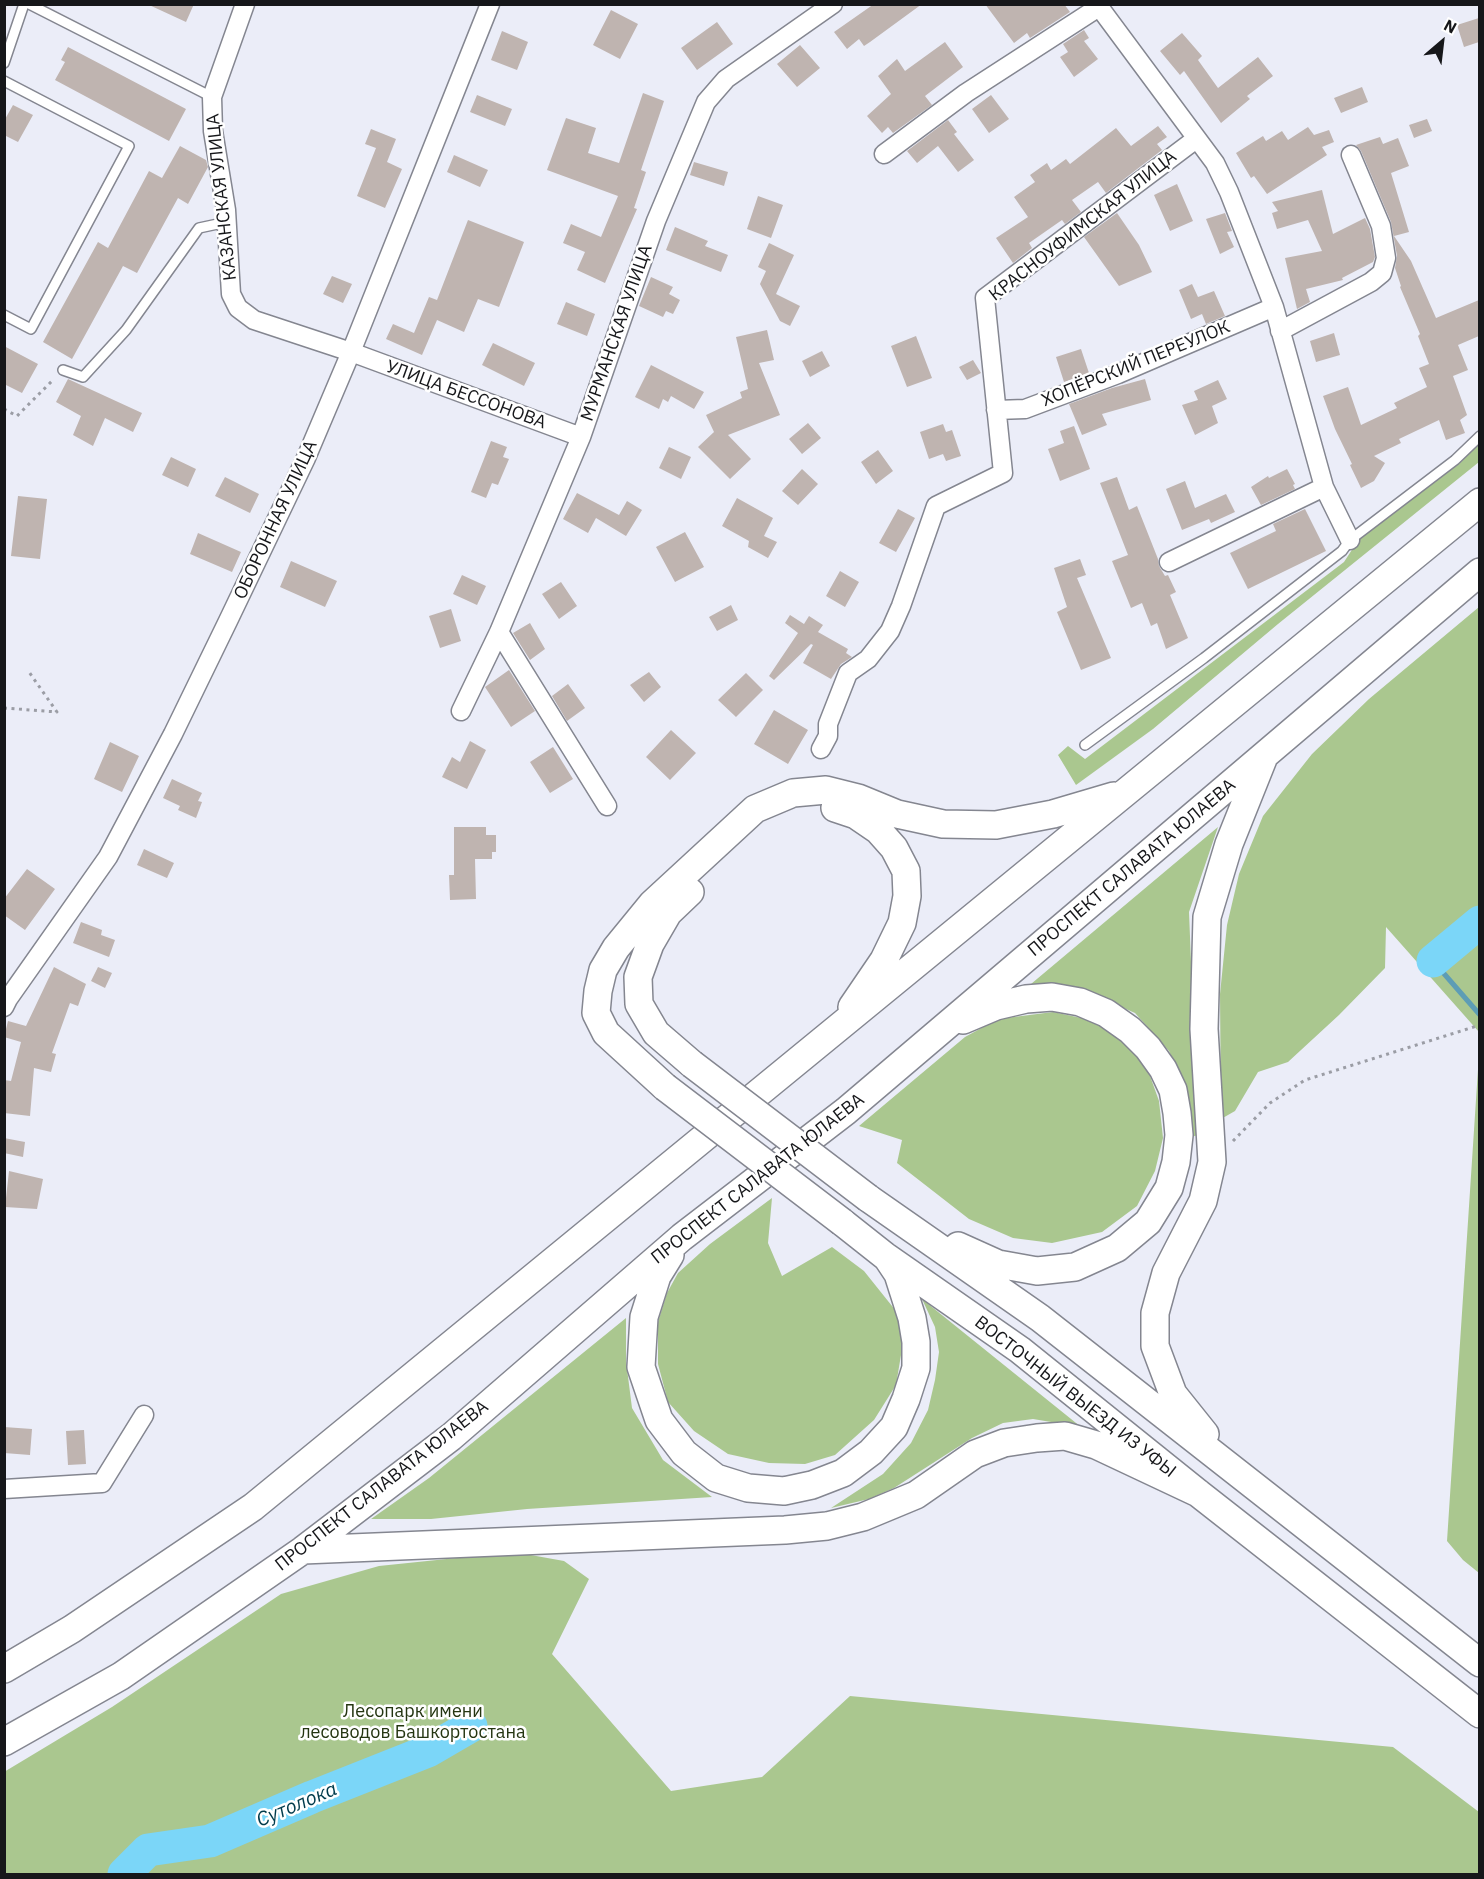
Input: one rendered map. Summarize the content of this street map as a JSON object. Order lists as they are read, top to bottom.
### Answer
{
  "streets": {
    "main road": ["ПРОСПЕКТ САЛАВАТА ЮЛАЕВА", "ВОСТОЧНЫЙ ВЫЕЗД ИЗ УФЫ"],
    "street": [
      "КАЗАНСКАЯ УЛИЦА",
      "КРАСНОУФИМСКАЯ УЛИЦА",
      "МУРМАНСКАЯ УЛИЦА",
      "ХОПЁРСКИЙ ПЕРЕУЛОК",
      "УЛИЦА БЕССОНОВА",
      "ОБОРОННАЯ УЛИЦА"
    ]
  },
  "crossings": [
    ["КАЗАНСКАЯ УЛИЦА", "УЛИЦА БЕССОНОВА"],
    ["КАЗАНСКАЯ УЛИЦА", "ОБОРОННАЯ УЛИЦА"],
    ["КРАСНОУФИМСКАЯ УЛИЦА", "ХОПЁРСКИЙ ПЕРЕУЛОК"],
    ["МУРМАНСКАЯ УЛИЦА", "УЛИЦА БЕССОНОВА"],
    ["УЛИЦА БЕССОНОВА", "ОБОРОННАЯ УЛИЦА"]
  ],
  "water": ["Сутолока"],
  "parks": ["Лесопарк имени лесоводов Башкортостана"],
  "north": "top right"
}
